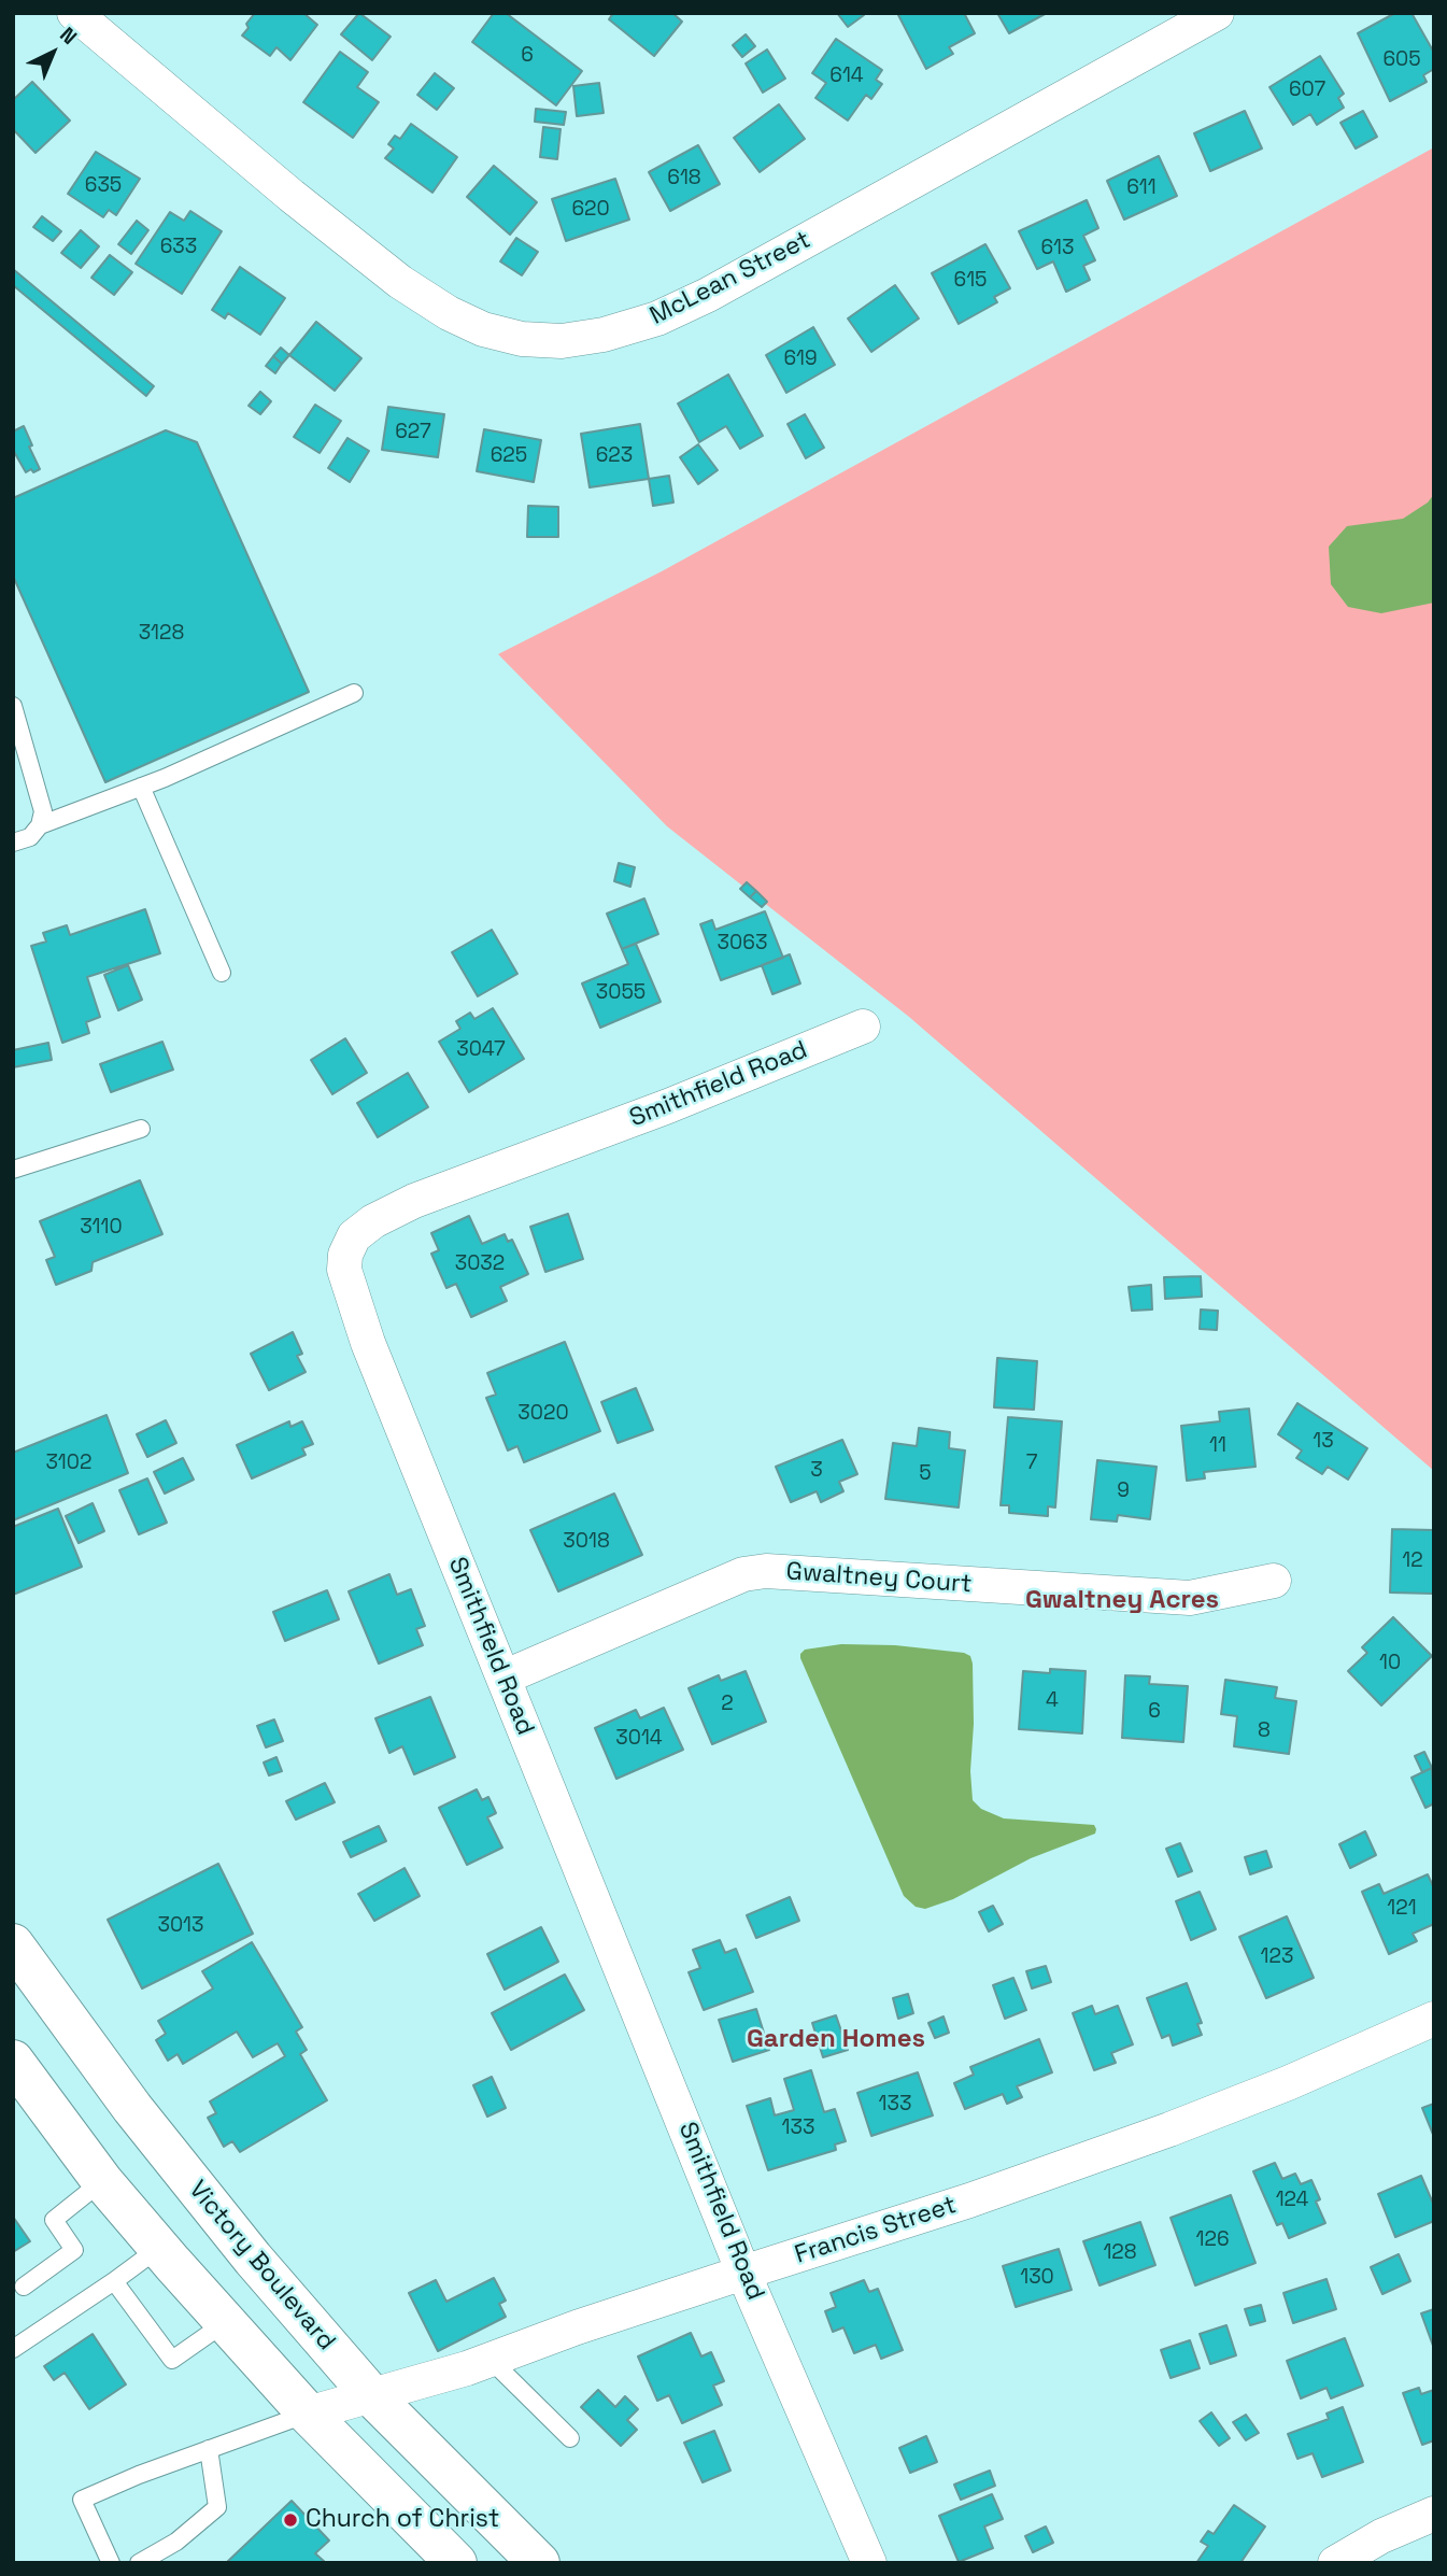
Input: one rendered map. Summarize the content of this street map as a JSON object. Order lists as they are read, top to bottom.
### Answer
{
  "streets": {
    "main road": ["Victory Boulevard"],
    "street": [
      "McLean Street",
      "Smithfield Road",
      "Gwaltney Court",
      "Francis Street"
    ]
  },
  "crossings": [
    ["Smithfield Road", "Gwaltney Court"],
    ["Smithfield Road", "Francis Street"],
    ["Francis Street", "Victory Boulevard"]
  ],
  "districts": ["Gwaltney Acres", "Garden Homes"],
  "places": ["Church of Christ"],
  "house_numbers": [
    "6",
    "605",
    "614",
    "607",
    "618",
    "635",
    "611",
    "620",
    "633",
    "613",
    "615",
    "619",
    "627",
    "625",
    "623",
    "3128",
    "3063",
    "3055",
    "3047",
    "3110",
    "3032",
    "3020",
    "13",
    "11",
    "3102",
    "7",
    "3",
    "5",
    "9",
    "3018",
    "12",
    "10",
    "4",
    "2",
    "6",
    "8",
    "3014",
    "121",
    "3013",
    "123",
    "133",
    "133",
    "124",
    "126",
    "128",
    "130"
  ],
  "north": "top right"
}
